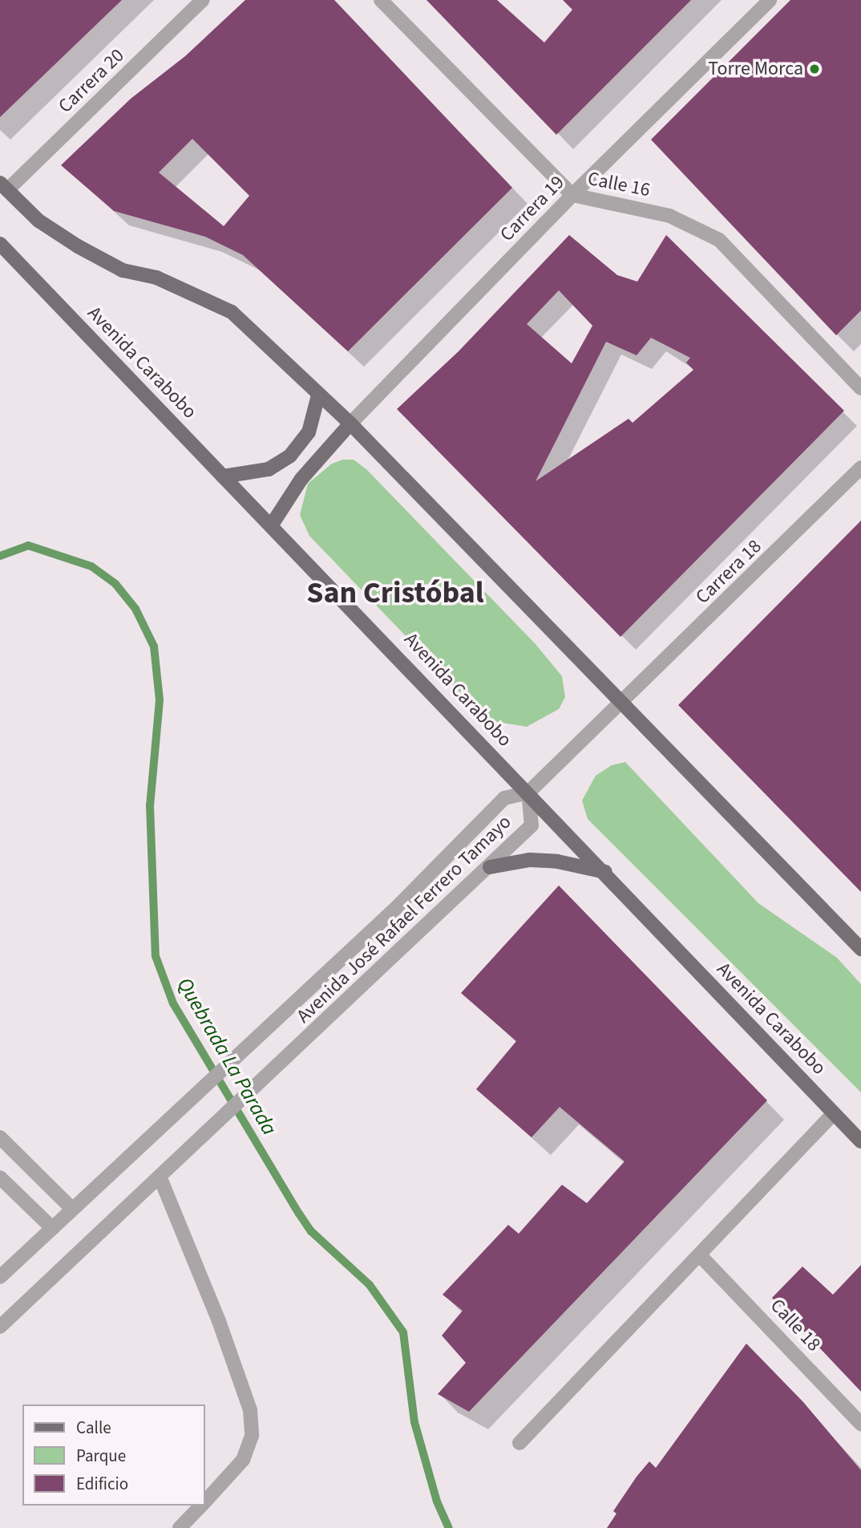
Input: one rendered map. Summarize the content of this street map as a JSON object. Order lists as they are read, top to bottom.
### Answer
{
  "streets": {
    "main road": ["Avenida Carabobo"],
    "street": [
      "Carrera 20",
      "Calle 16",
      "Carrera 19",
      "Carrera 18",
      "Avenida José Rafael Ferrero Tamayo",
      "Calle 18"
    ]
  },
  "crossings": [
    ["Calle 16", "Carrera 19"],
    ["Avenida Carabobo", "Carrera 18"],
    ["Avenida Carabobo", "Avenida José Rafael Ferrero Tamayo"],
    ["Carrera 18", "Avenida José Rafael Ferrero Tamayo"]
  ],
  "districts": ["San Cristóbal"],
  "water": ["Quebrada La Parada"],
  "places": ["Torre Morca"],
  "legend": ["Calle", "Parque", "Edificio"]
}
